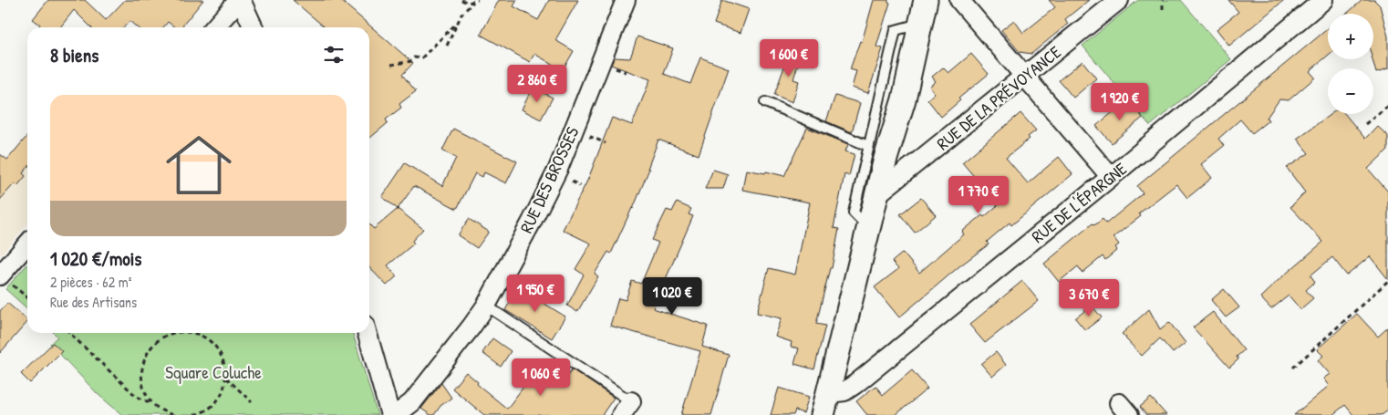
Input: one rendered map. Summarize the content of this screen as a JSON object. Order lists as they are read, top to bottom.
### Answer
{
  "streets": {
    "street": ["RUE DE LA PRÉVOYANCE", "RUE DES BROSSES", "RUE DE L'ÉPARGNE"]
  },
  "parks": ["Square Coluche"],
  "page": {
    "map_buttons": ["+", "−"],
    "heading": "8 biens",
    "price": [
      "1 600 €",
      "2 860 €",
      "1 920 €",
      "1 770 €",
      "1 950 €",
      "1 020 €",
      "3 670 €",
      "1 060 €"
    ],
    "list": [
      {
        "name": "1 020 €/mois",
        "note": "2 pièces · 62 m² · Rue des Artisans"
      }
    ]
  }
}
